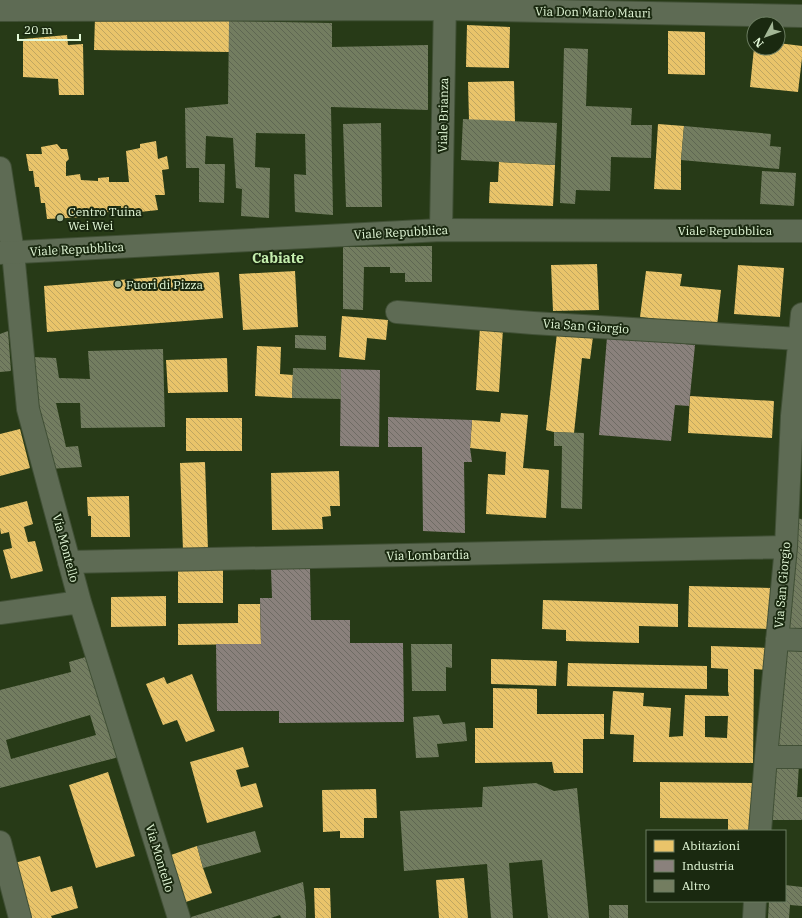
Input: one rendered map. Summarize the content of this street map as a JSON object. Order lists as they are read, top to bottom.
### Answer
{
  "streets": {
    "street": [
      "Via Don Mario Mauri",
      "Viale Brianza",
      "Viale Repubblica",
      "Via San Giorgio",
      "Via Montello",
      "Via Lombardia"
    ]
  },
  "crossings": [
    ["Via Don Mario Mauri", "Viale Brianza"],
    ["Viale Brianza", "Viale Repubblica"],
    ["Viale Repubblica", "Via Montello"],
    ["Via San Giorgio", "Via Lombardia"],
    ["Via Montello", "Via Lombardia"]
  ],
  "districts": ["Cabiate"],
  "places": ["Centro Tuina Wei Wei", "Fuori di Pizza"],
  "legend": ["Abitazioni", "Industria", "Altro"],
  "scale_bar": "20 m",
  "north": "bottom left"
}
